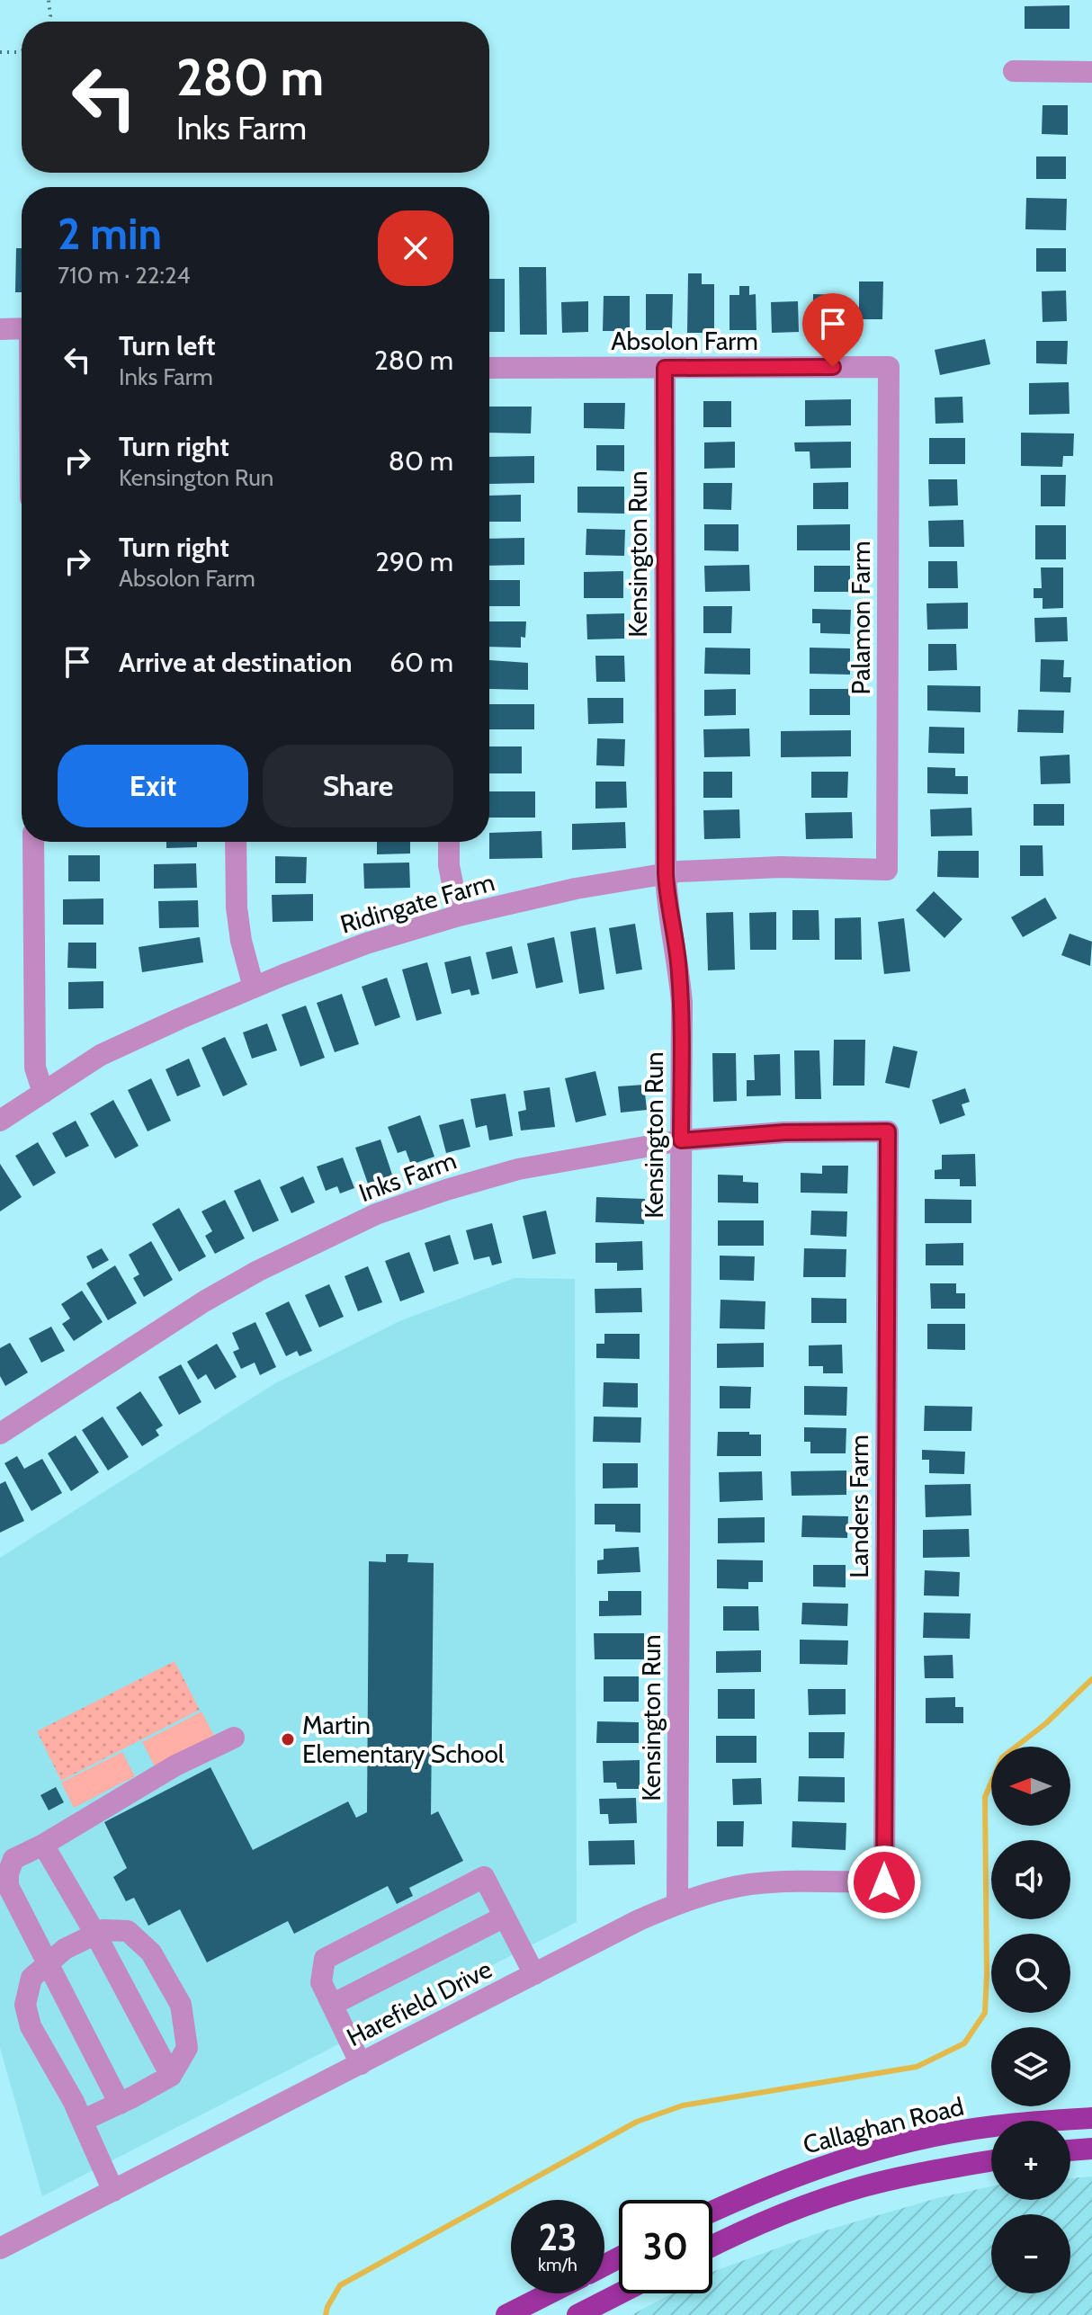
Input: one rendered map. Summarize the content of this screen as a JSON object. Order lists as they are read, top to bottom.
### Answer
{
  "streets": {
    "main road": ["Callaghan Road"],
    "street": [
      "Absolon Farm",
      "Kensington Run",
      "Palamon Farm",
      "Ridingate Farm",
      "Inks Farm",
      "Landers Farm",
      "Harefield Drive"
    ]
  },
  "crossings": [
    ["Absolon Farm", "Kensington Run"],
    ["Absolon Farm", "Palamon Farm"],
    ["Kensington Run", "Ridingate Farm"],
    ["Kensington Run", "Inks Farm"],
    ["Kensington Run", "Harefield Drive"],
    ["Palamon Farm", "Ridingate Farm"],
    ["Inks Farm", "Landers Farm"],
    ["Landers Farm", "Harefield Drive"]
  ],
  "places": ["Martin Elementary School"],
  "north": "left",
  "page": {
    "turn": ["280 m", "Inks Farm"],
    "heading": ["2 min", "710 m · 22:24"],
    "list": [
      {
        "name": "Turn left",
        "note": "Inks Farm",
        "value": "280 m"
      },
      {
        "name": "Turn right",
        "note": "Kensington Run",
        "value": "80 m"
      },
      {
        "name": "Turn right",
        "note": "Absolon Farm",
        "value": "290 m"
      },
      {
        "name": "Arrive at destination",
        "value": "60 m"
      }
    ],
    "buttons": ["Exit", "Share"],
    "map_buttons": ["+", "−"],
    "speed": "23 km/h",
    "limit": "30"
  }
}
